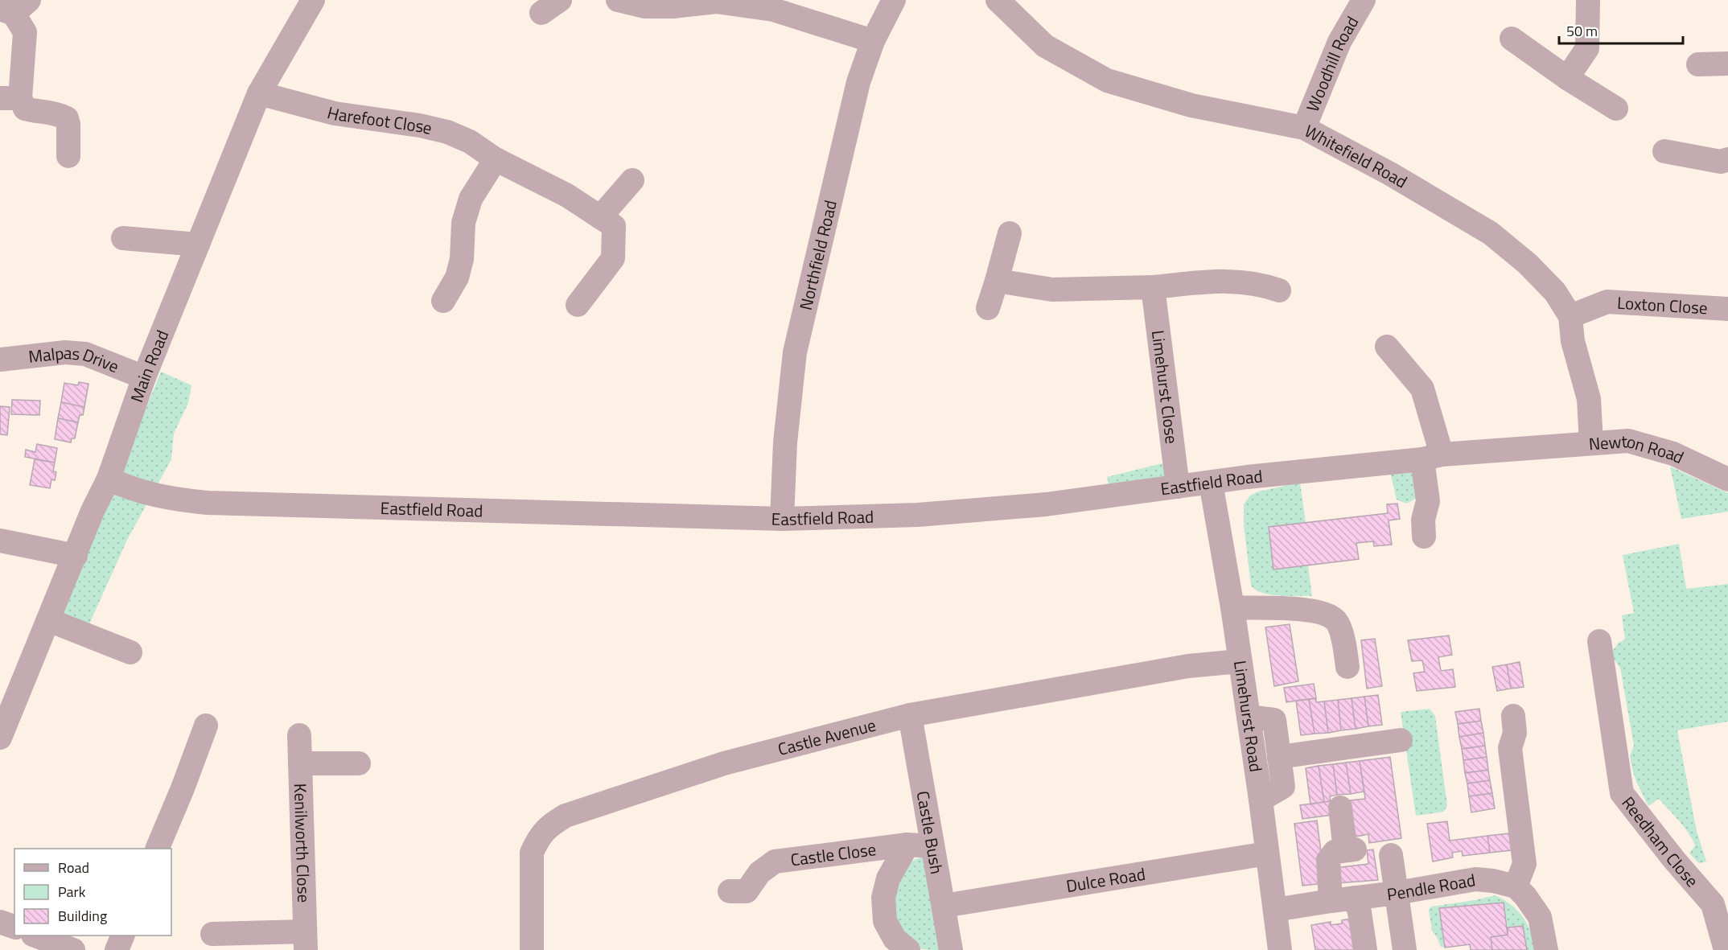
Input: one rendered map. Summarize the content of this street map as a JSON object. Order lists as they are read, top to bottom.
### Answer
{
  "streets": {
    "street": [
      "Woodhill Road",
      "Harefoot Close",
      "Whitefield Road",
      "Northfield Road",
      "Loxton Close",
      "Malpas Drive",
      "Main Road",
      "Limehurst Close",
      "Newton Road",
      "Eastfield Road",
      "Limehurst Road",
      "Castle Avenue",
      "Castle Bush",
      "Reedham Close",
      "Kenilworth Close",
      "Castle Close",
      "Dulce Road",
      "Pendle Road"
    ]
  },
  "crossings": [
    ["Woodhill Road", "Whitefield Road"],
    ["Harefoot Close", "Main Road"],
    ["Whitefield Road", "Loxton Close"],
    ["Whitefield Road", "Newton Road"],
    ["Northfield Road", "Eastfield Road"],
    ["Malpas Drive", "Main Road"],
    ["Main Road", "Eastfield Road"],
    ["Limehurst Close", "Eastfield Road"],
    ["Newton Road", "Eastfield Road"],
    ["Eastfield Road", "Limehurst Road"],
    ["Limehurst Road", "Castle Avenue"],
    ["Limehurst Road", "Dulce Road"],
    ["Limehurst Road", "Pendle Road"],
    ["Castle Avenue", "Castle Bush"],
    ["Castle Bush", "Castle Close"],
    ["Castle Bush", "Dulce Road"]
  ],
  "legend": ["Road", "Park", "Building"],
  "scale_bar": "50 m"
}
